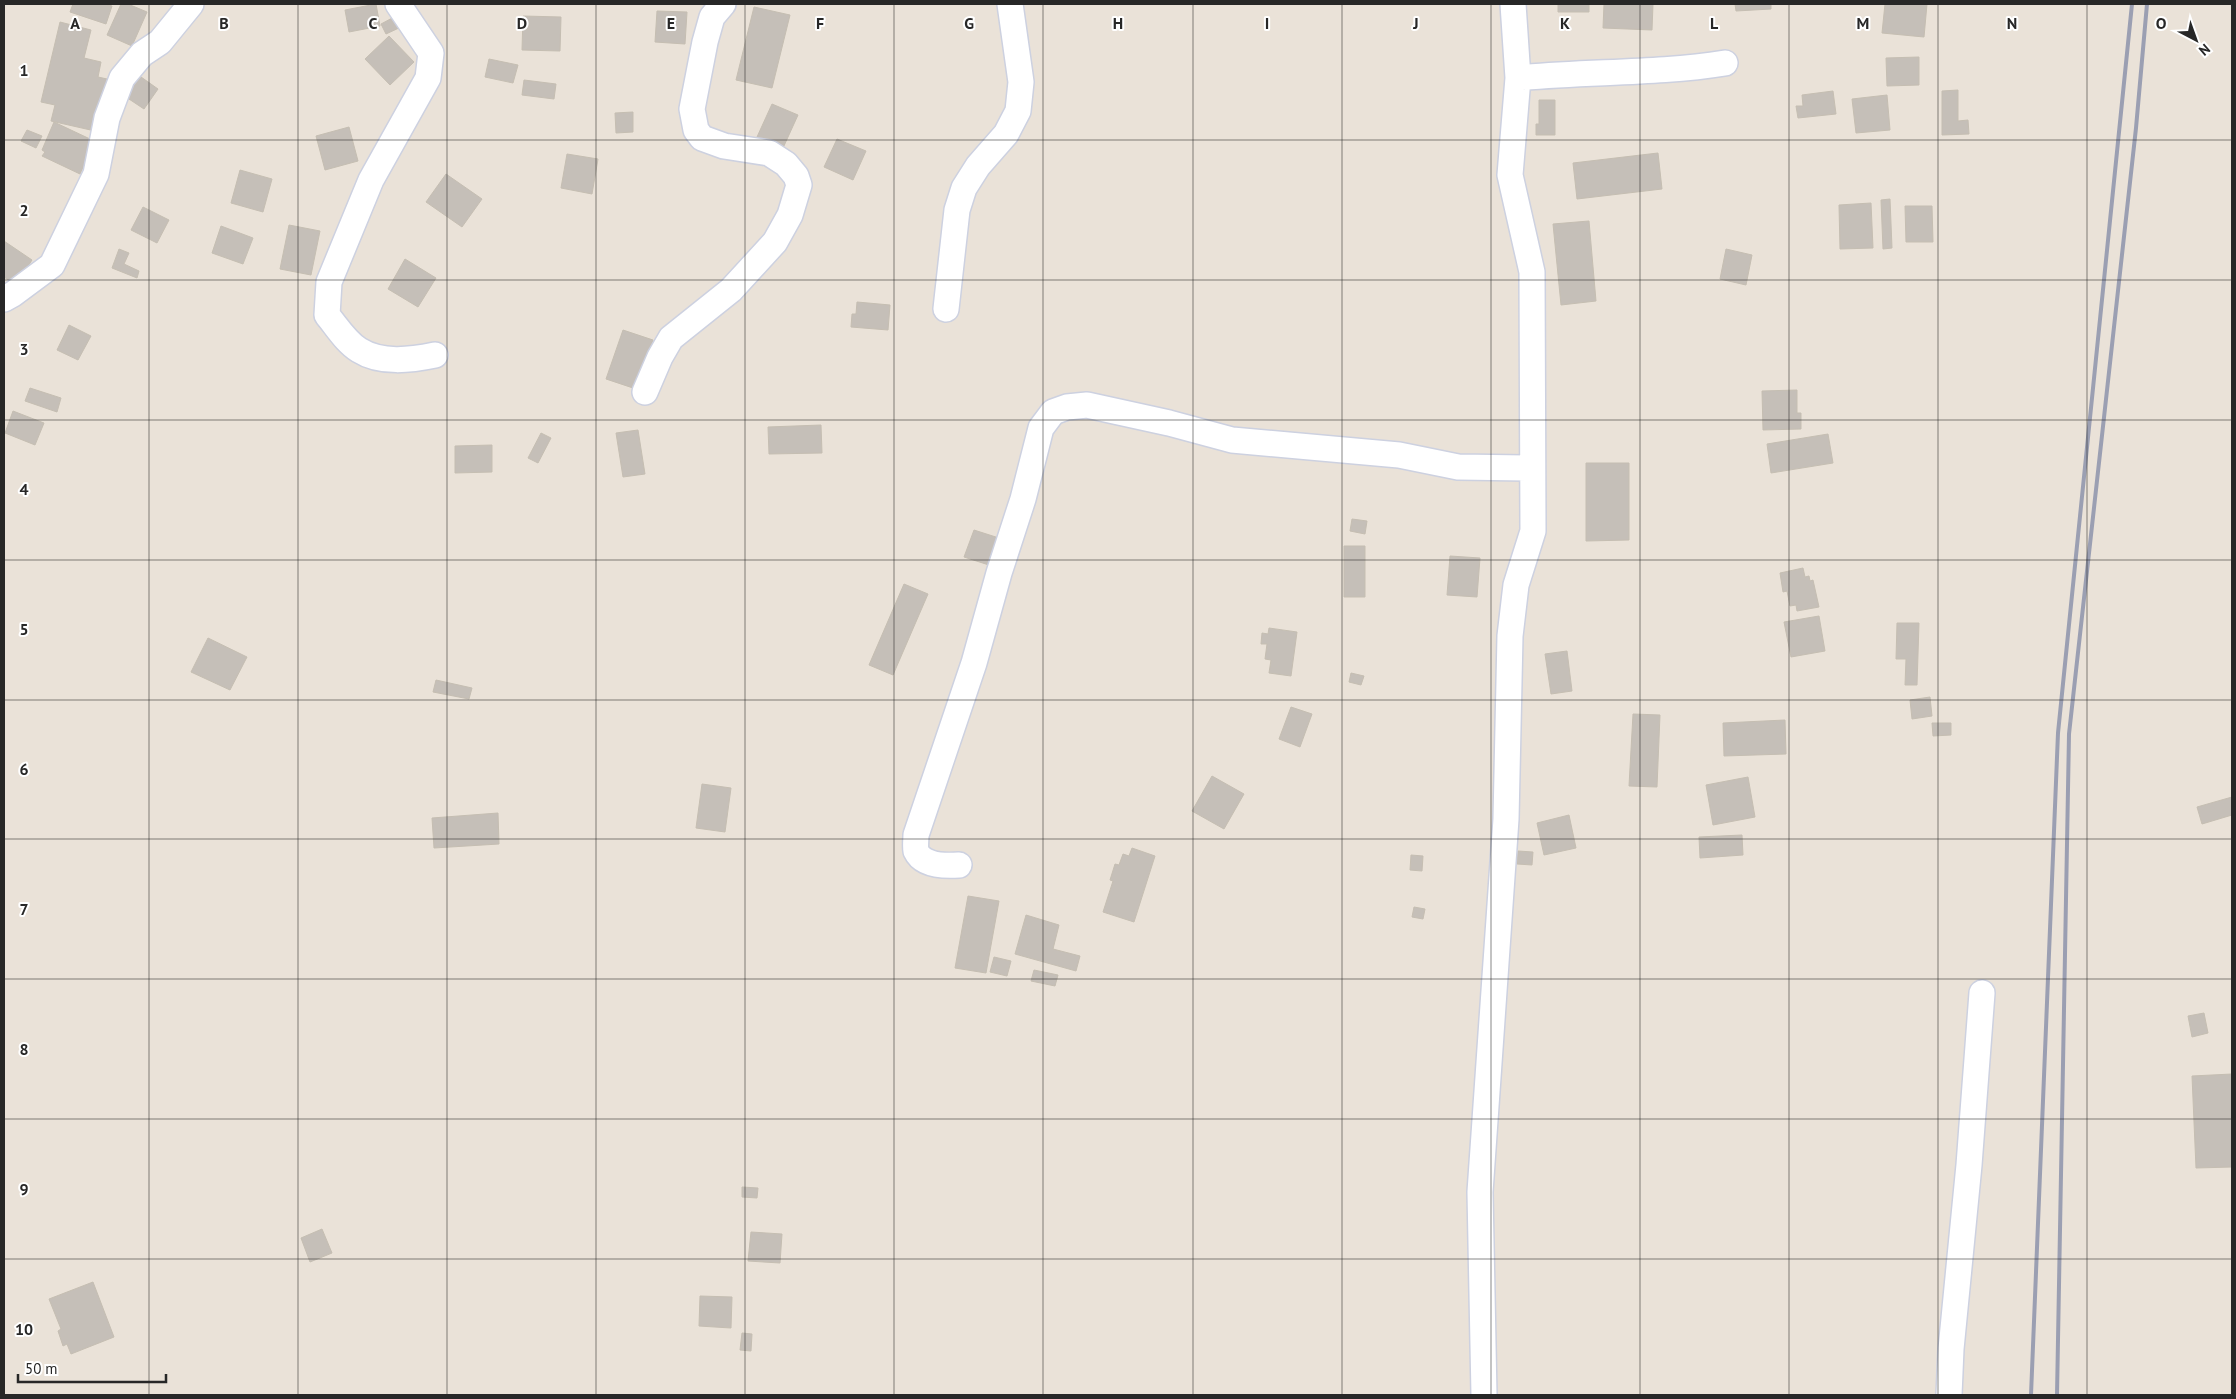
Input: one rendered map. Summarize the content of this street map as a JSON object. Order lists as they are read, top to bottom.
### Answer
{
  "scale_bar": "50 m",
  "north": "bottom right",
  "grid": {
    "columns": [
      "A",
      "B",
      "C",
      "D",
      "E",
      "F",
      "G",
      "H",
      "I",
      "J",
      "K",
      "L",
      "M",
      "N",
      "O"
    ],
    "rows": [
      "1",
      "2",
      "3",
      "4",
      "5",
      "6",
      "7",
      "8",
      "9",
      "10"
    ]
  }
}
